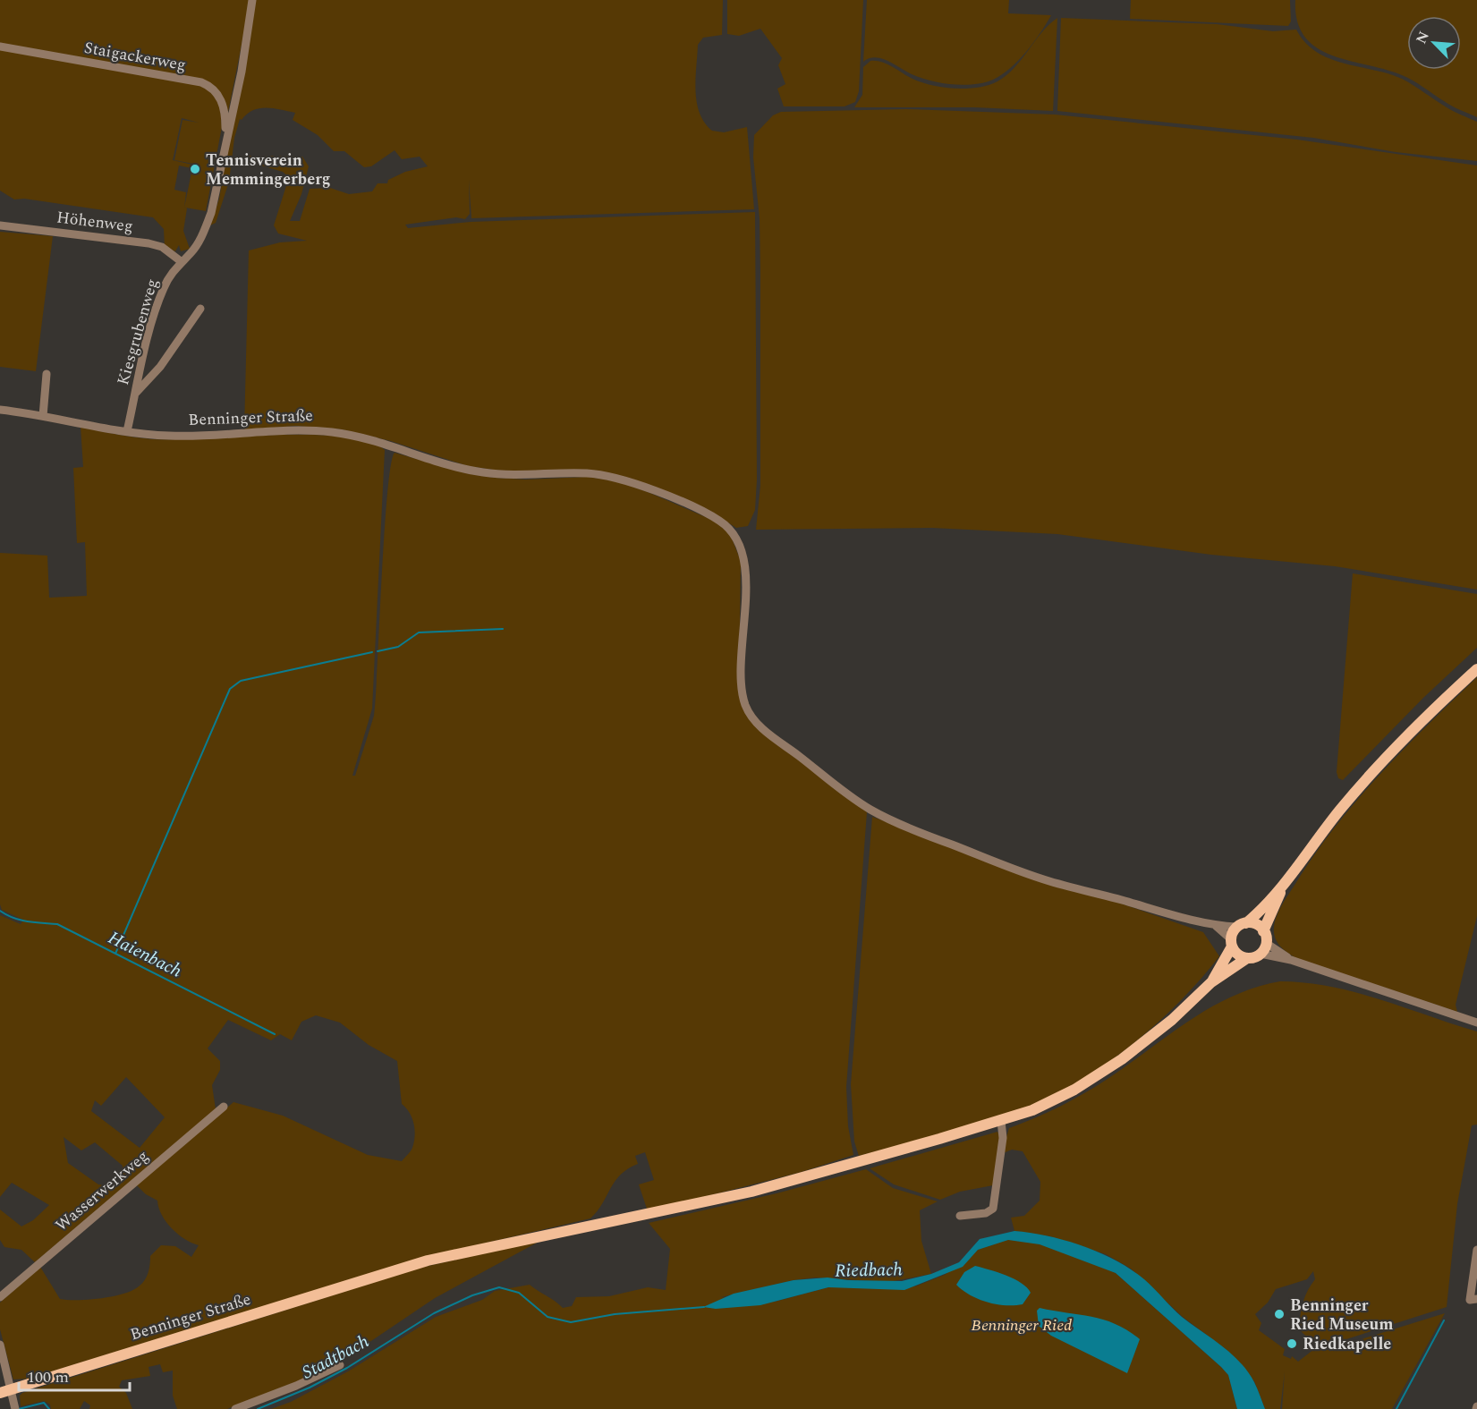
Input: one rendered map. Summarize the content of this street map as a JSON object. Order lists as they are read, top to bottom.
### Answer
{
  "streets": {
    "main road": ["Benninger Straße"],
    "street": [
      "Staigackerweg",
      "Höhenweg",
      "Kiesgrubenweg",
      "Wasserwerkweg"
    ]
  },
  "crossings": [
    ["Staigackerweg", "Kiesgrubenweg"],
    ["Höhenweg", "Kiesgrubenweg"],
    ["Kiesgrubenweg", "Benninger Straße"]
  ],
  "water": ["Haienbach", "Riedbach", "Stadtbach"],
  "parks": ["Benninger Ried"],
  "places": ["Tennisverein Memmingerberg", "Benninger Ried Museum", "Riedkapelle"],
  "scale_bar": "100 m",
  "north": "top left"
}
